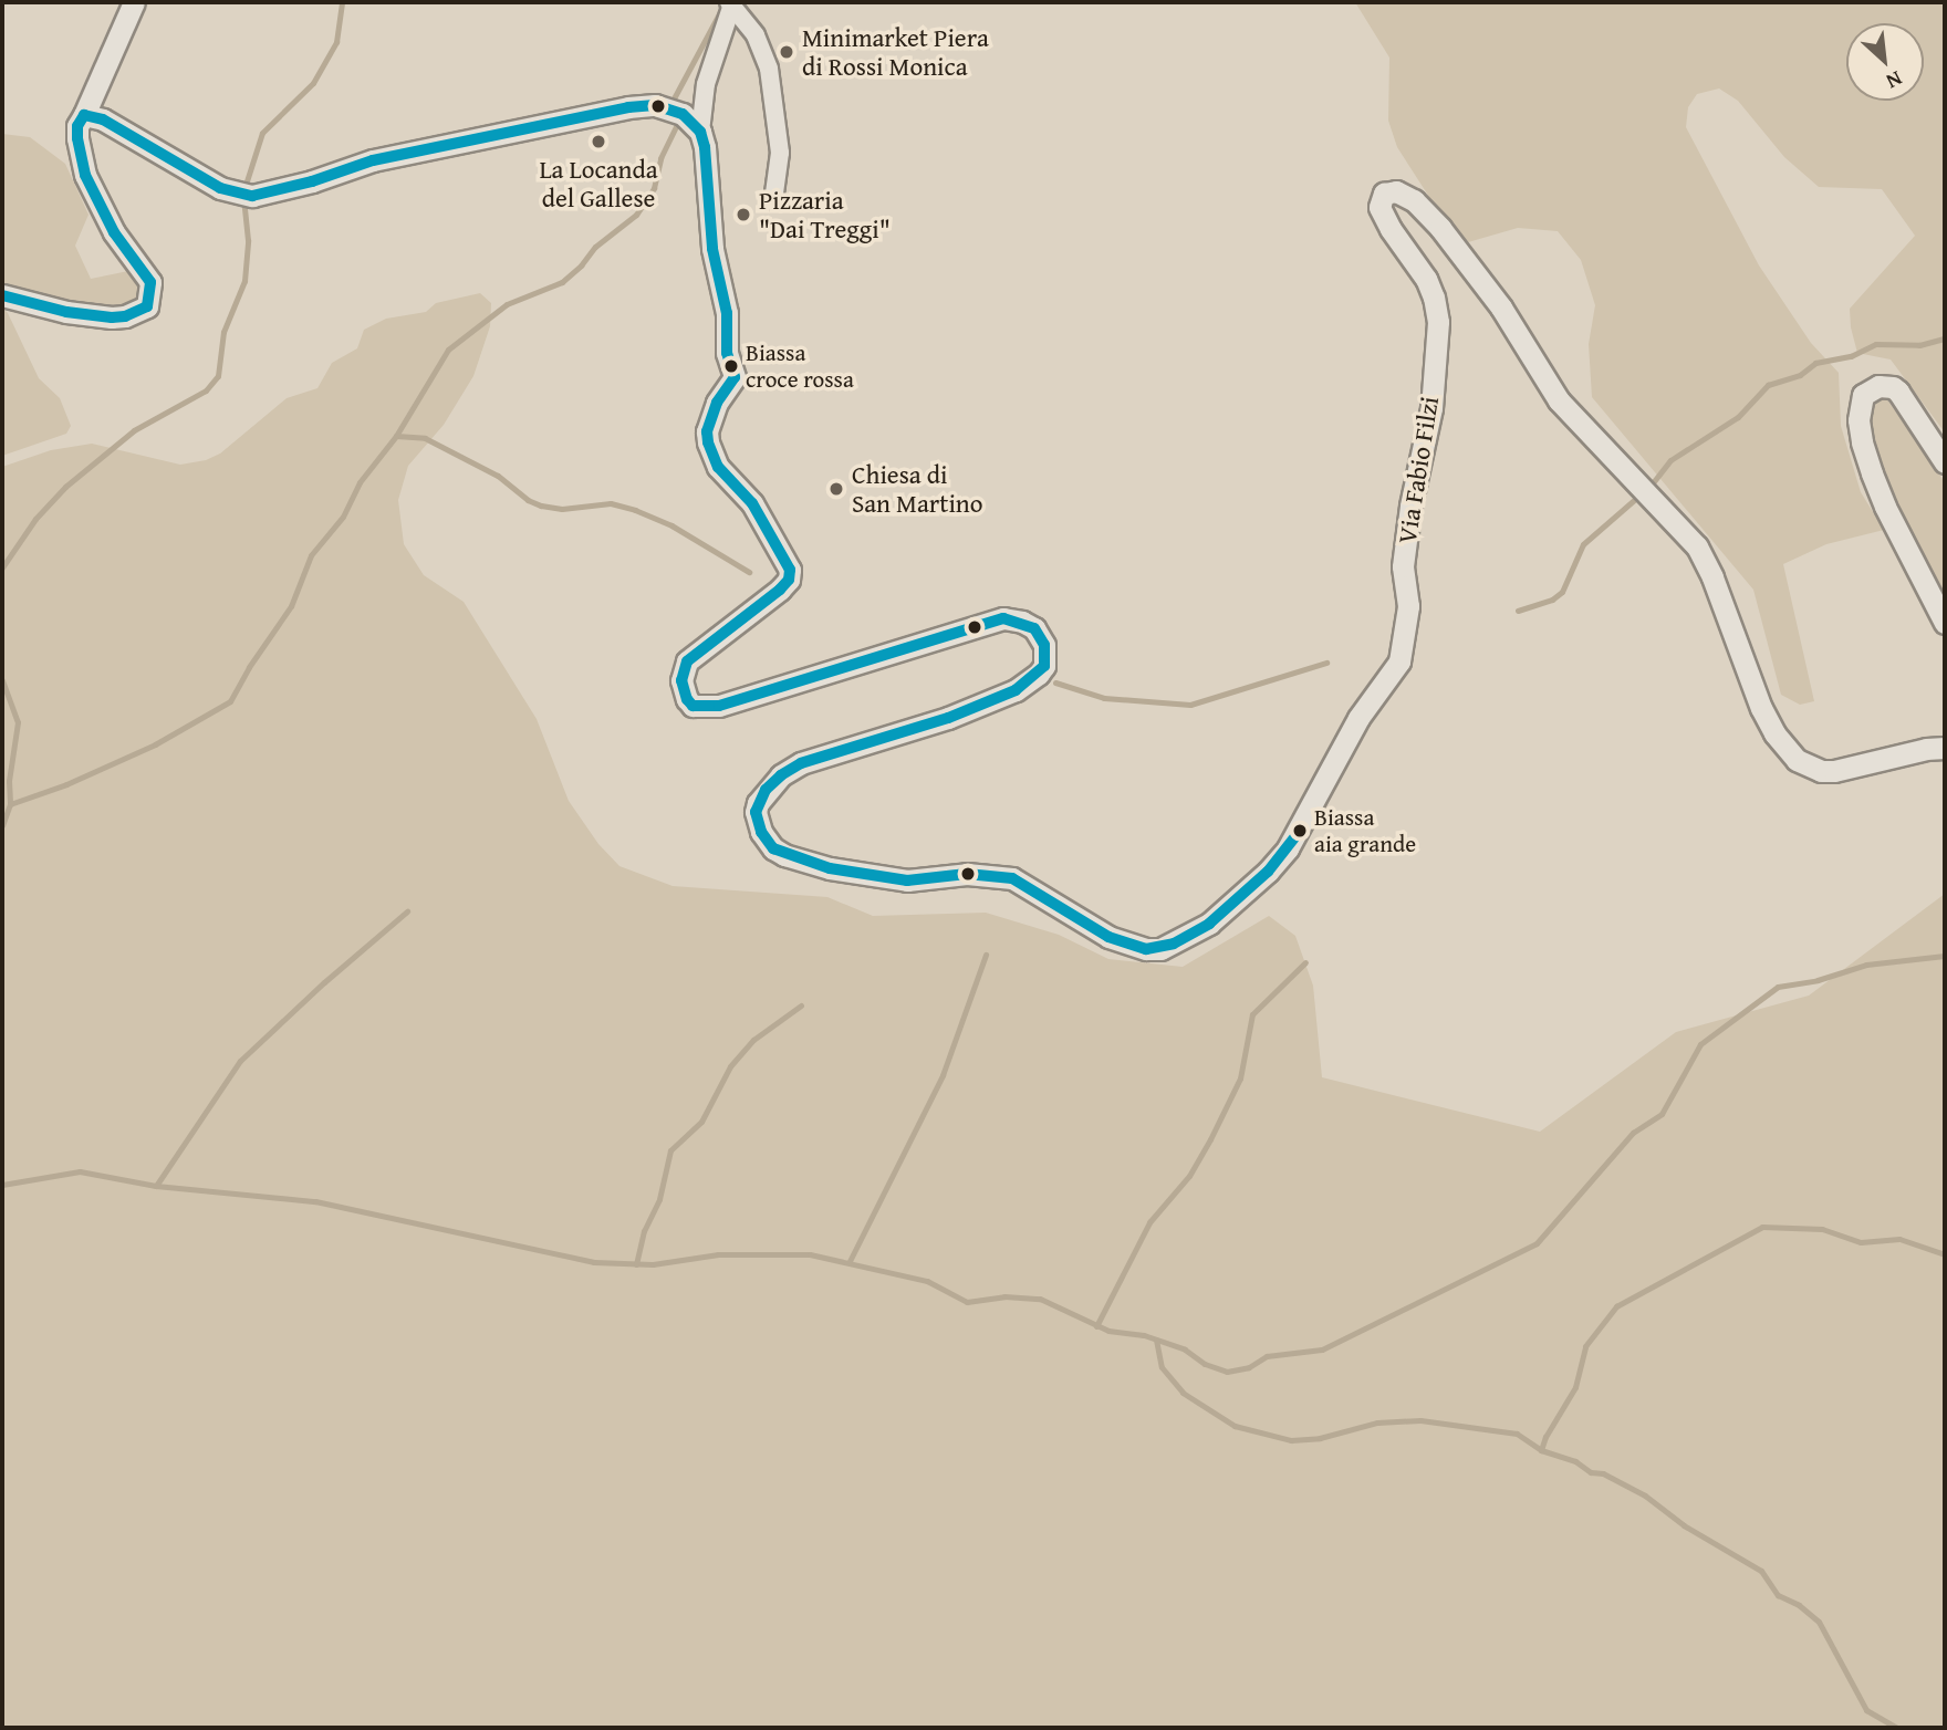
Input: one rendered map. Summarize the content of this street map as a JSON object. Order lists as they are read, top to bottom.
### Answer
{
  "streets": {
    "street": ["Via Fabio Filzi"]
  },
  "places": [
    "Minimarket Piera di Rossi Monica",
    "La Locanda del Gallese",
    "Pizzaria \"Dai Treggi\"",
    "Biassa croce rossa",
    "Chiesa di San Martino",
    "Biassa aia grande"
  ],
  "north": "bottom right"
}
